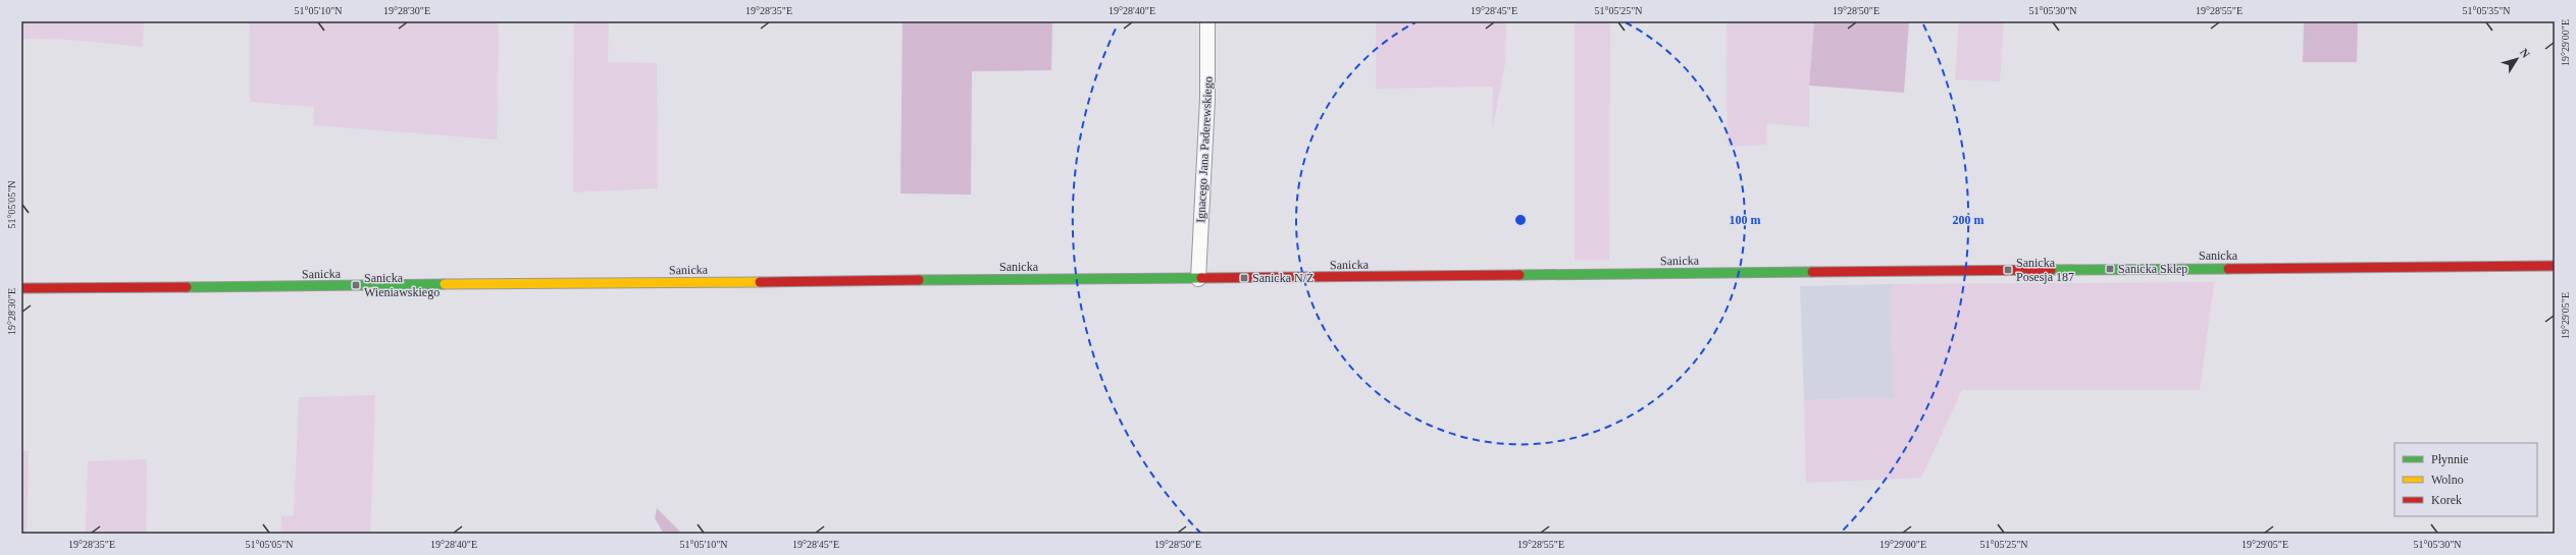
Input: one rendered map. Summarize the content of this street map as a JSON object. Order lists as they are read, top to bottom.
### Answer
{
  "streets": {
    "street": ["Ignacego Jana Paderewskiego", "Sanicka"]
  },
  "crossings": [
    ["Ignacego Jana Paderewskiego", "Sanicka"]
  ],
  "places": {
    "transit": [
      "Sanicka Sklep",
      "Sanicka Posesja 187",
      "Sanicka N/Ż",
      "Sanicka Wieniawskiego"
    ]
  },
  "legend": ["Płynnie", "Wolno", "Korek"],
  "north": "top right",
  "coordinates": [
    "51°05'10\"N",
    "19°28'30\"E",
    "19°28'35\"E",
    "19°28'40\"E",
    "19°28'45\"E",
    "51°05'25\"N",
    "19°28'50\"E",
    "51°05'30\"N",
    "19°28'55\"E",
    "51°05'35\"N",
    "19°29'00\"E",
    "51°05'05\"N",
    "19°29'05\"E"
  ],
  "rings": ["100 m", "200 m"]
}
